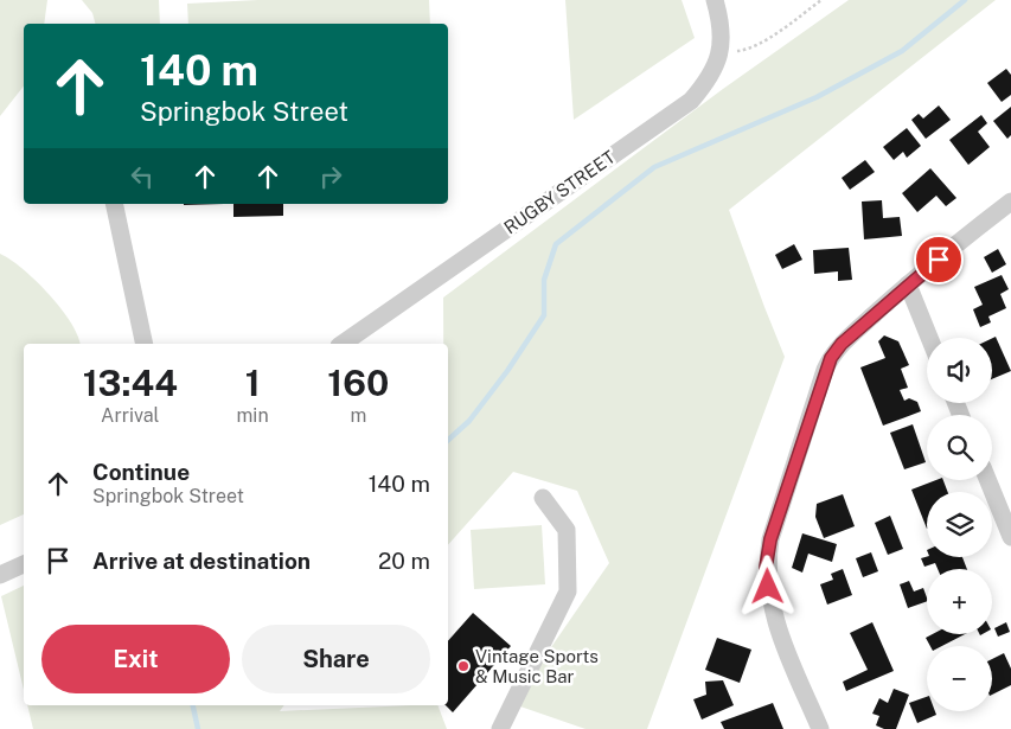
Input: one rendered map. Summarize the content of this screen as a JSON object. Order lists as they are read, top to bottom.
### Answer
{
  "streets": {
    "street": ["RUGBY STREET"]
  },
  "places": ["Vintage Sports & Music Bar"],
  "page": {
    "turn": ["140 m", "Springbok Street"],
    "map_buttons": ["+", "−"],
    "eta": [
      "13:44",
      "Arrival",
      "1",
      "min",
      "160",
      "m"
    ],
    "list": [
      {
        "name": "Continue",
        "note": "Springbok Street",
        "value": "140 m"
      },
      {
        "name": "Arrive at destination",
        "value": "20 m"
      }
    ],
    "buttons": ["Exit", "Share"]
  }
}
